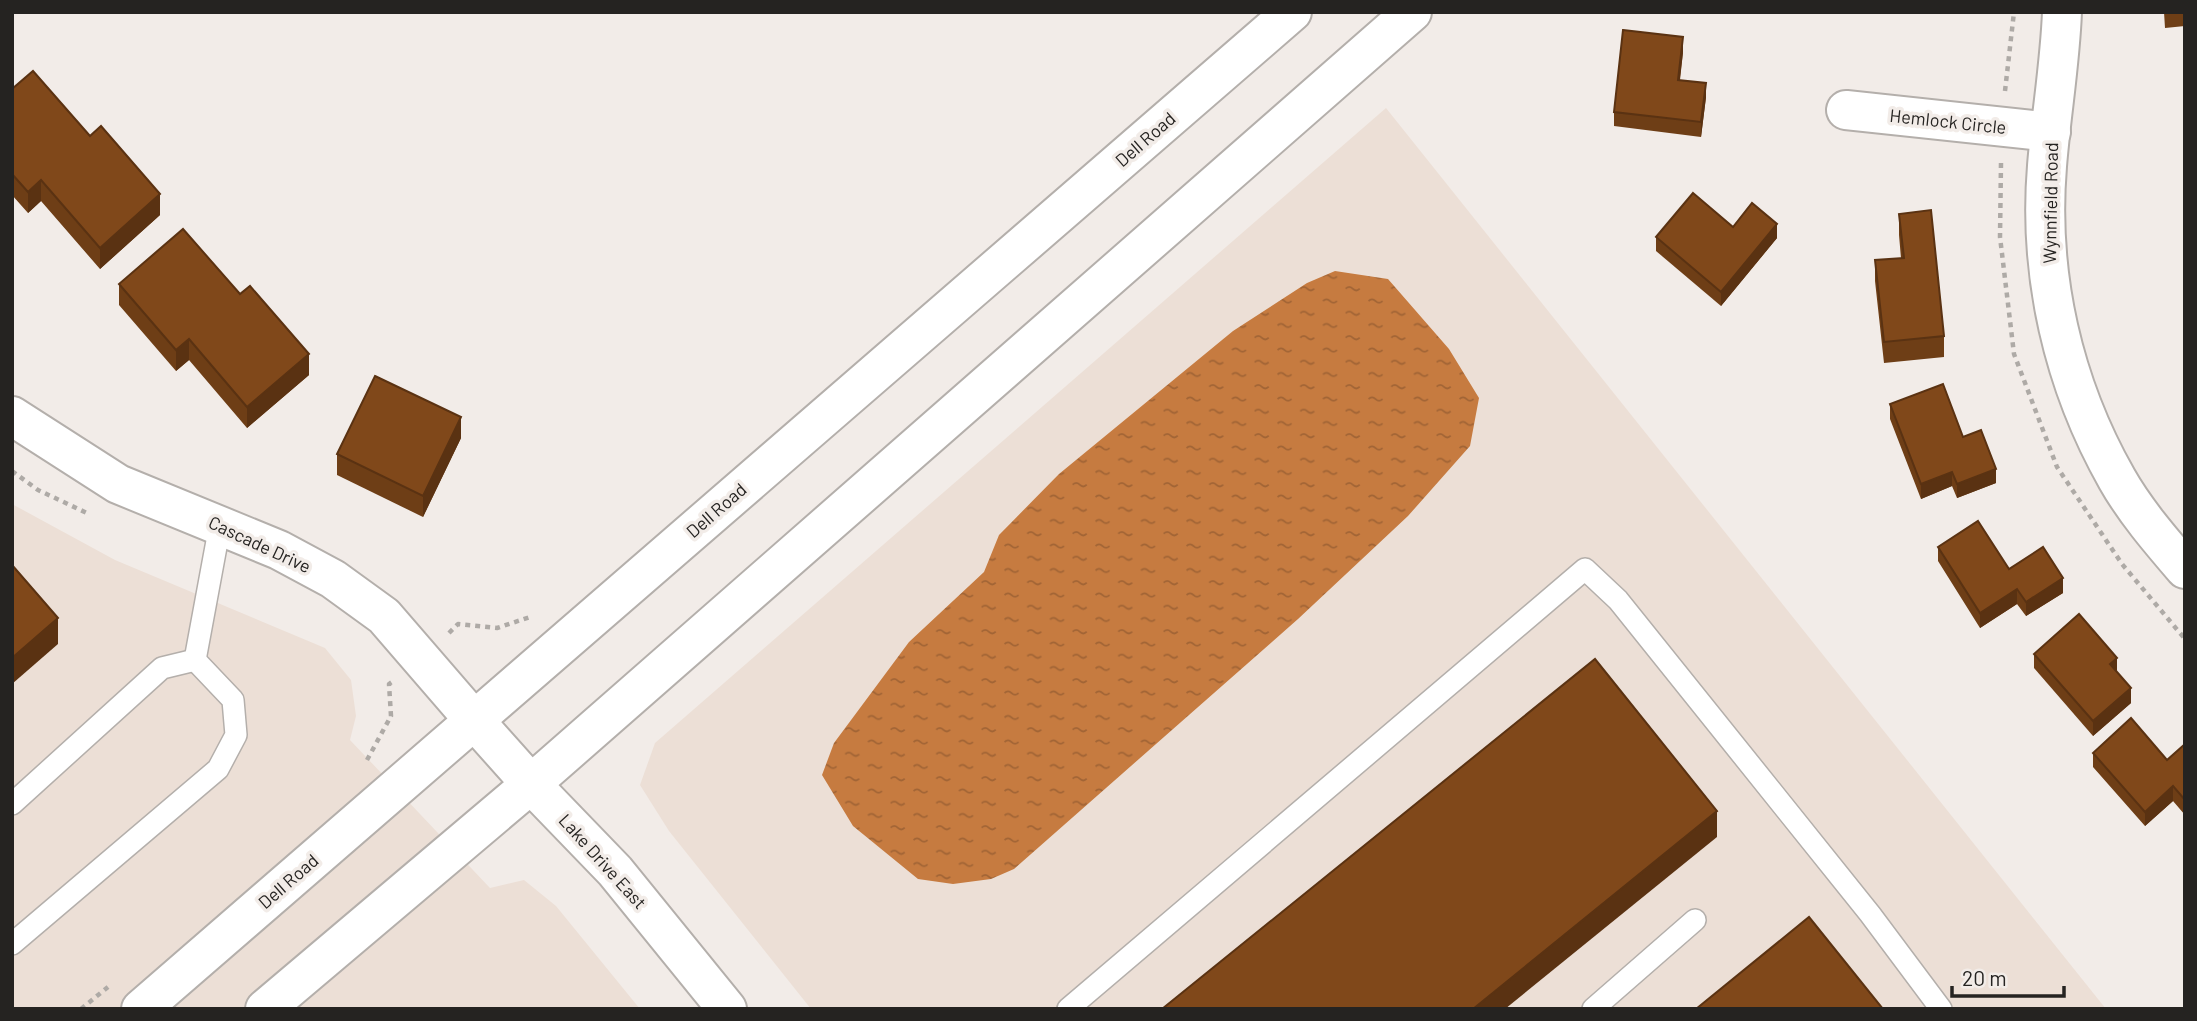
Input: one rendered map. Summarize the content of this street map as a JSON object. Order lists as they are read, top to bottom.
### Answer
{
  "streets": {
    "main road": [
      "Hemlock Circle",
      "Dell Road",
      "Wynnfield Road",
      "Cascade Drive",
      "Lake Drive East"
    ]
  },
  "crossings": [
    ["Hemlock Circle", "Wynnfield Road"],
    ["Dell Road", "Cascade Drive"],
    ["Dell Road", "Lake Drive East"],
    ["Cascade Drive", "Lake Drive East"]
  ],
  "scale_bar": "20 m"
}
